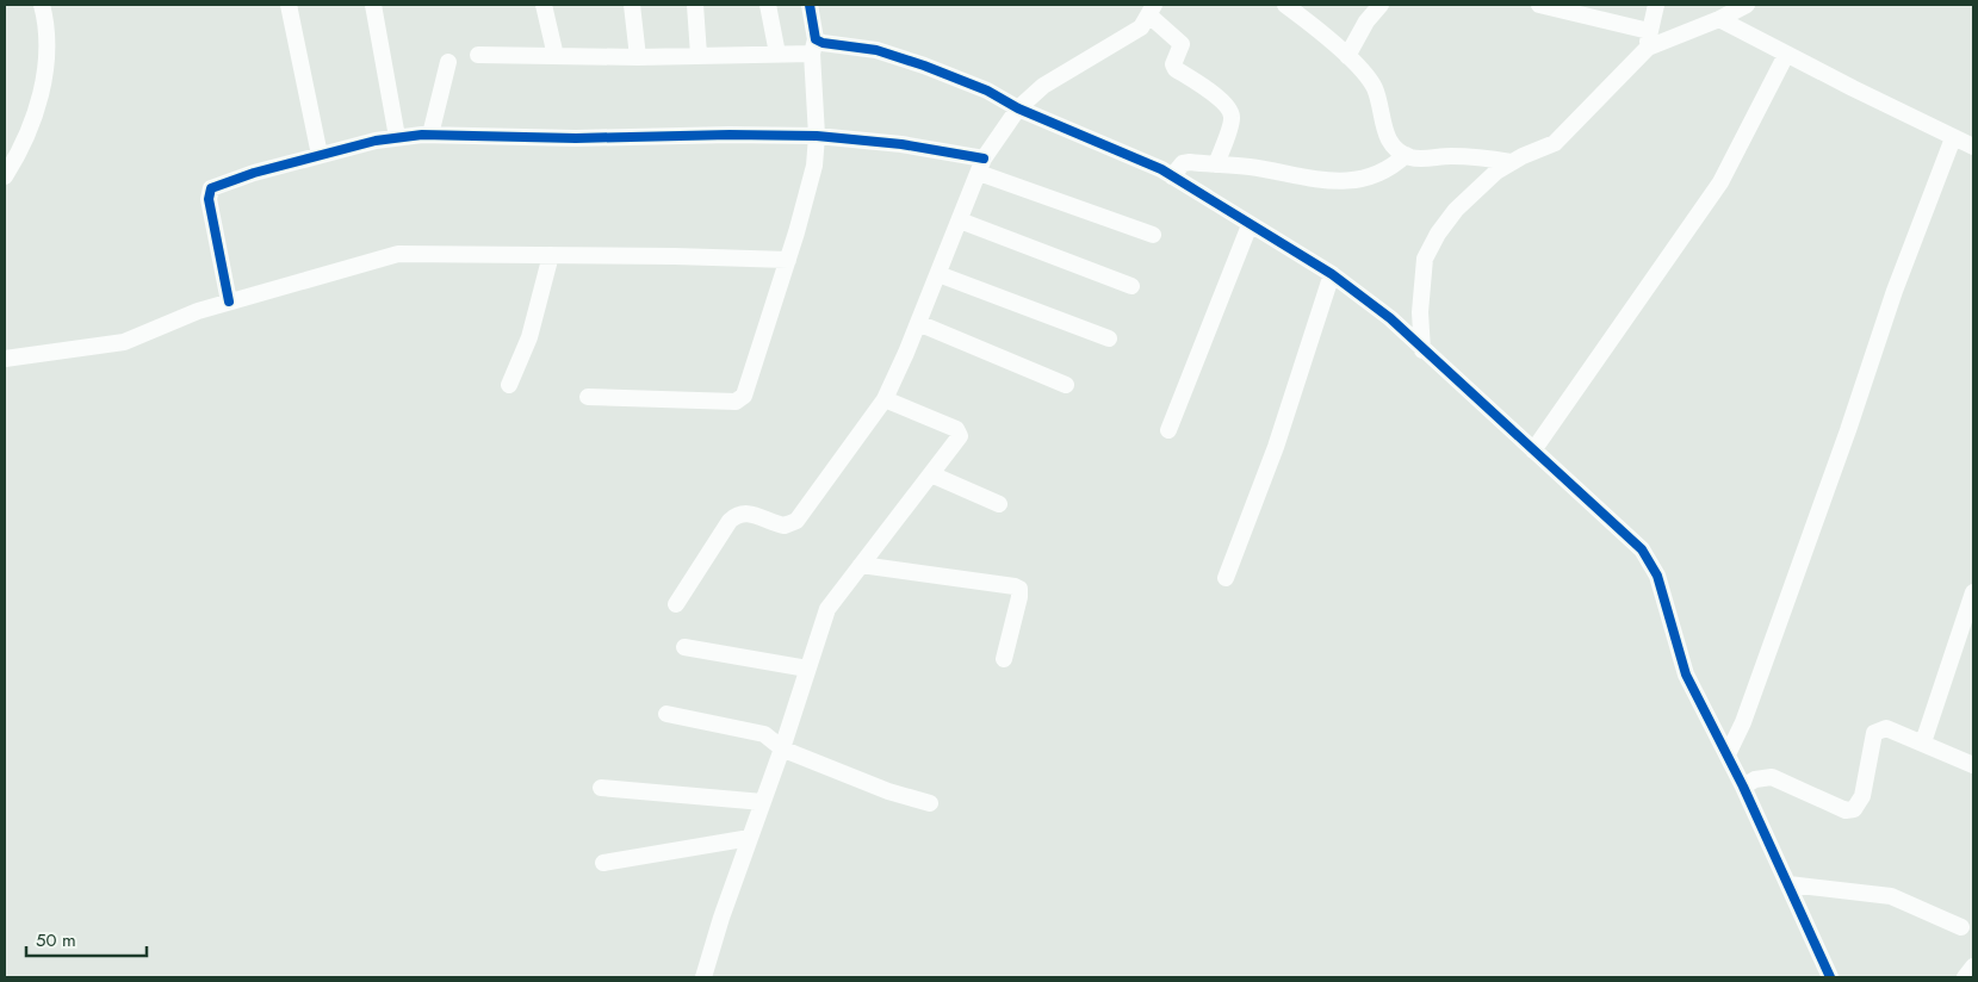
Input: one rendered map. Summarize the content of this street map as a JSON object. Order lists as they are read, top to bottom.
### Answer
{
  "scale_bar": "50 m"
}
